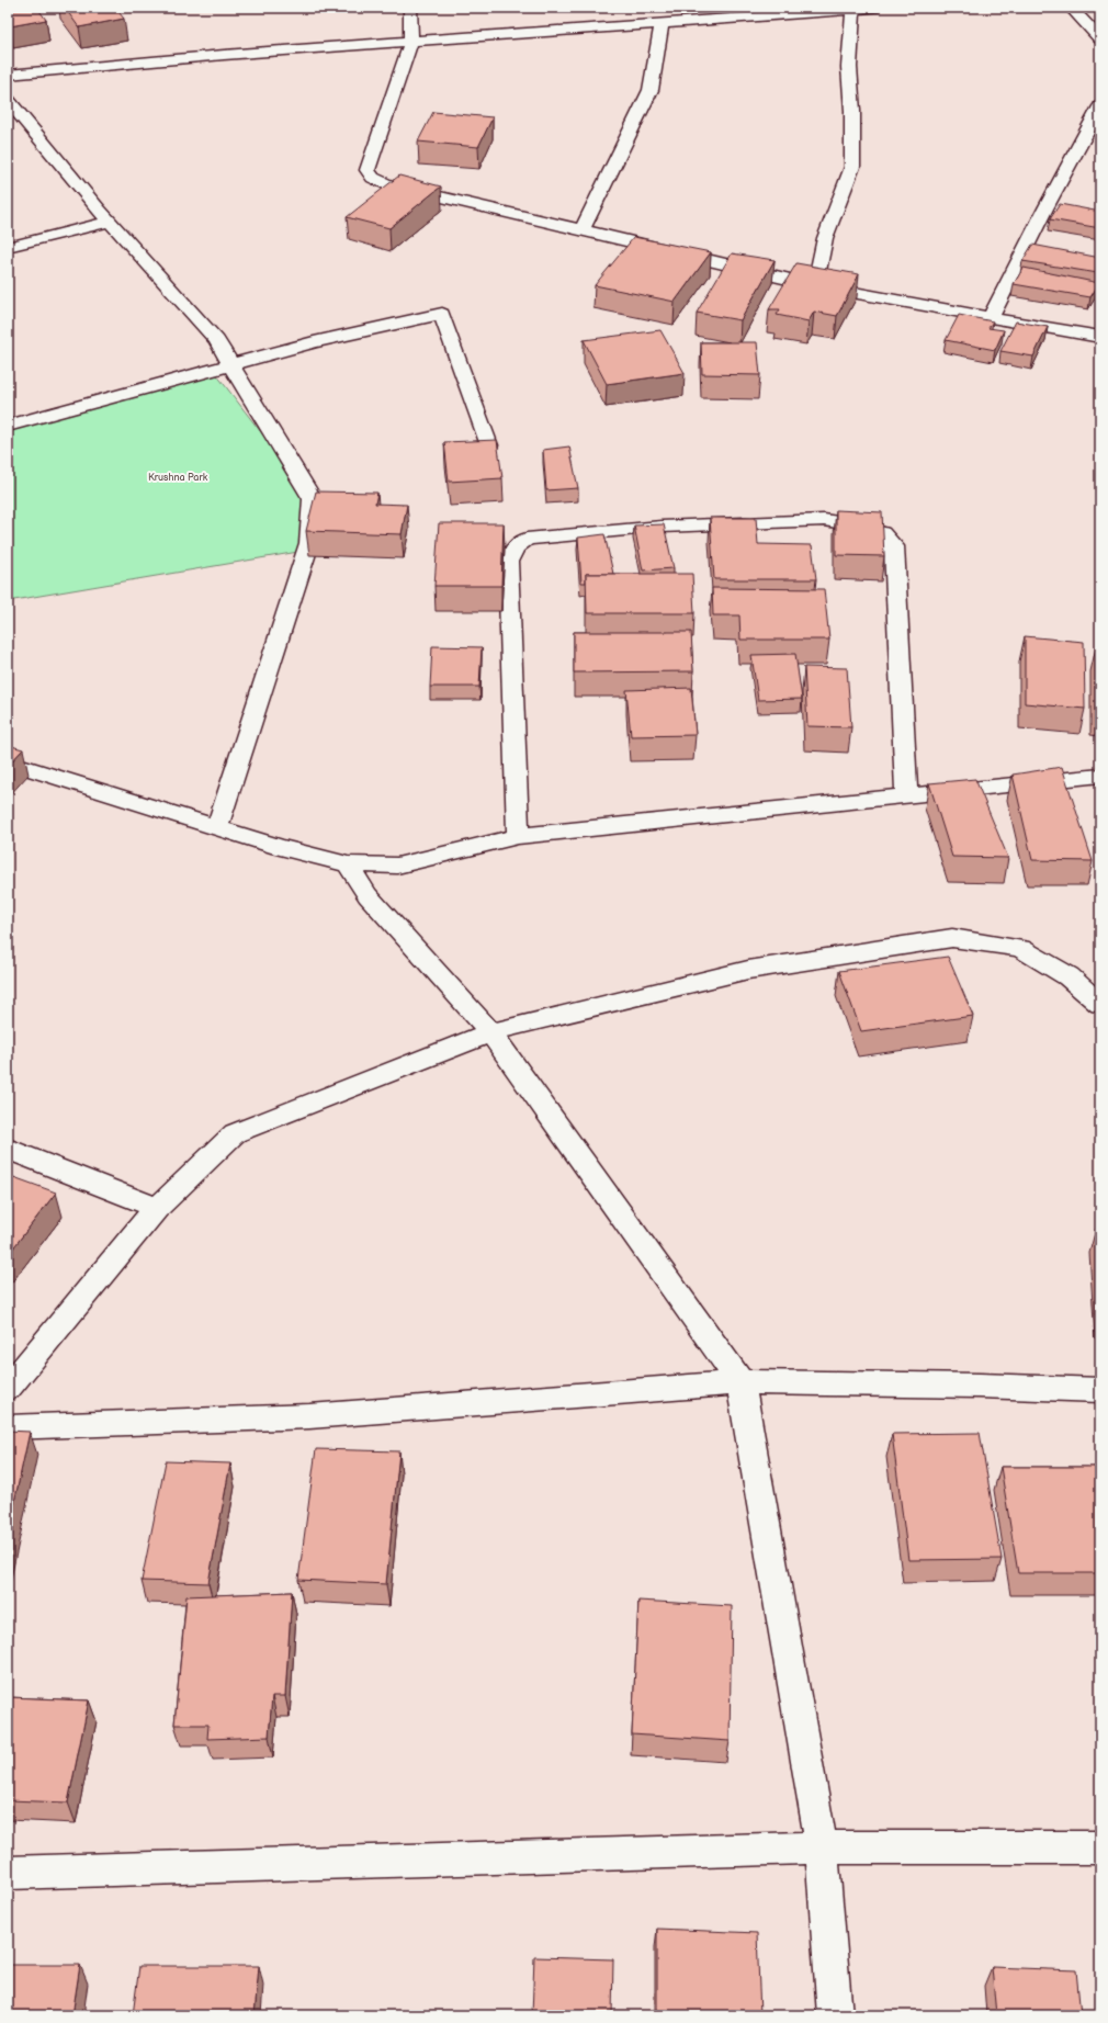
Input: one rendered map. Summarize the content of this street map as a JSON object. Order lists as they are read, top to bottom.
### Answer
{
  "parks": ["Krushna Park"]
}
